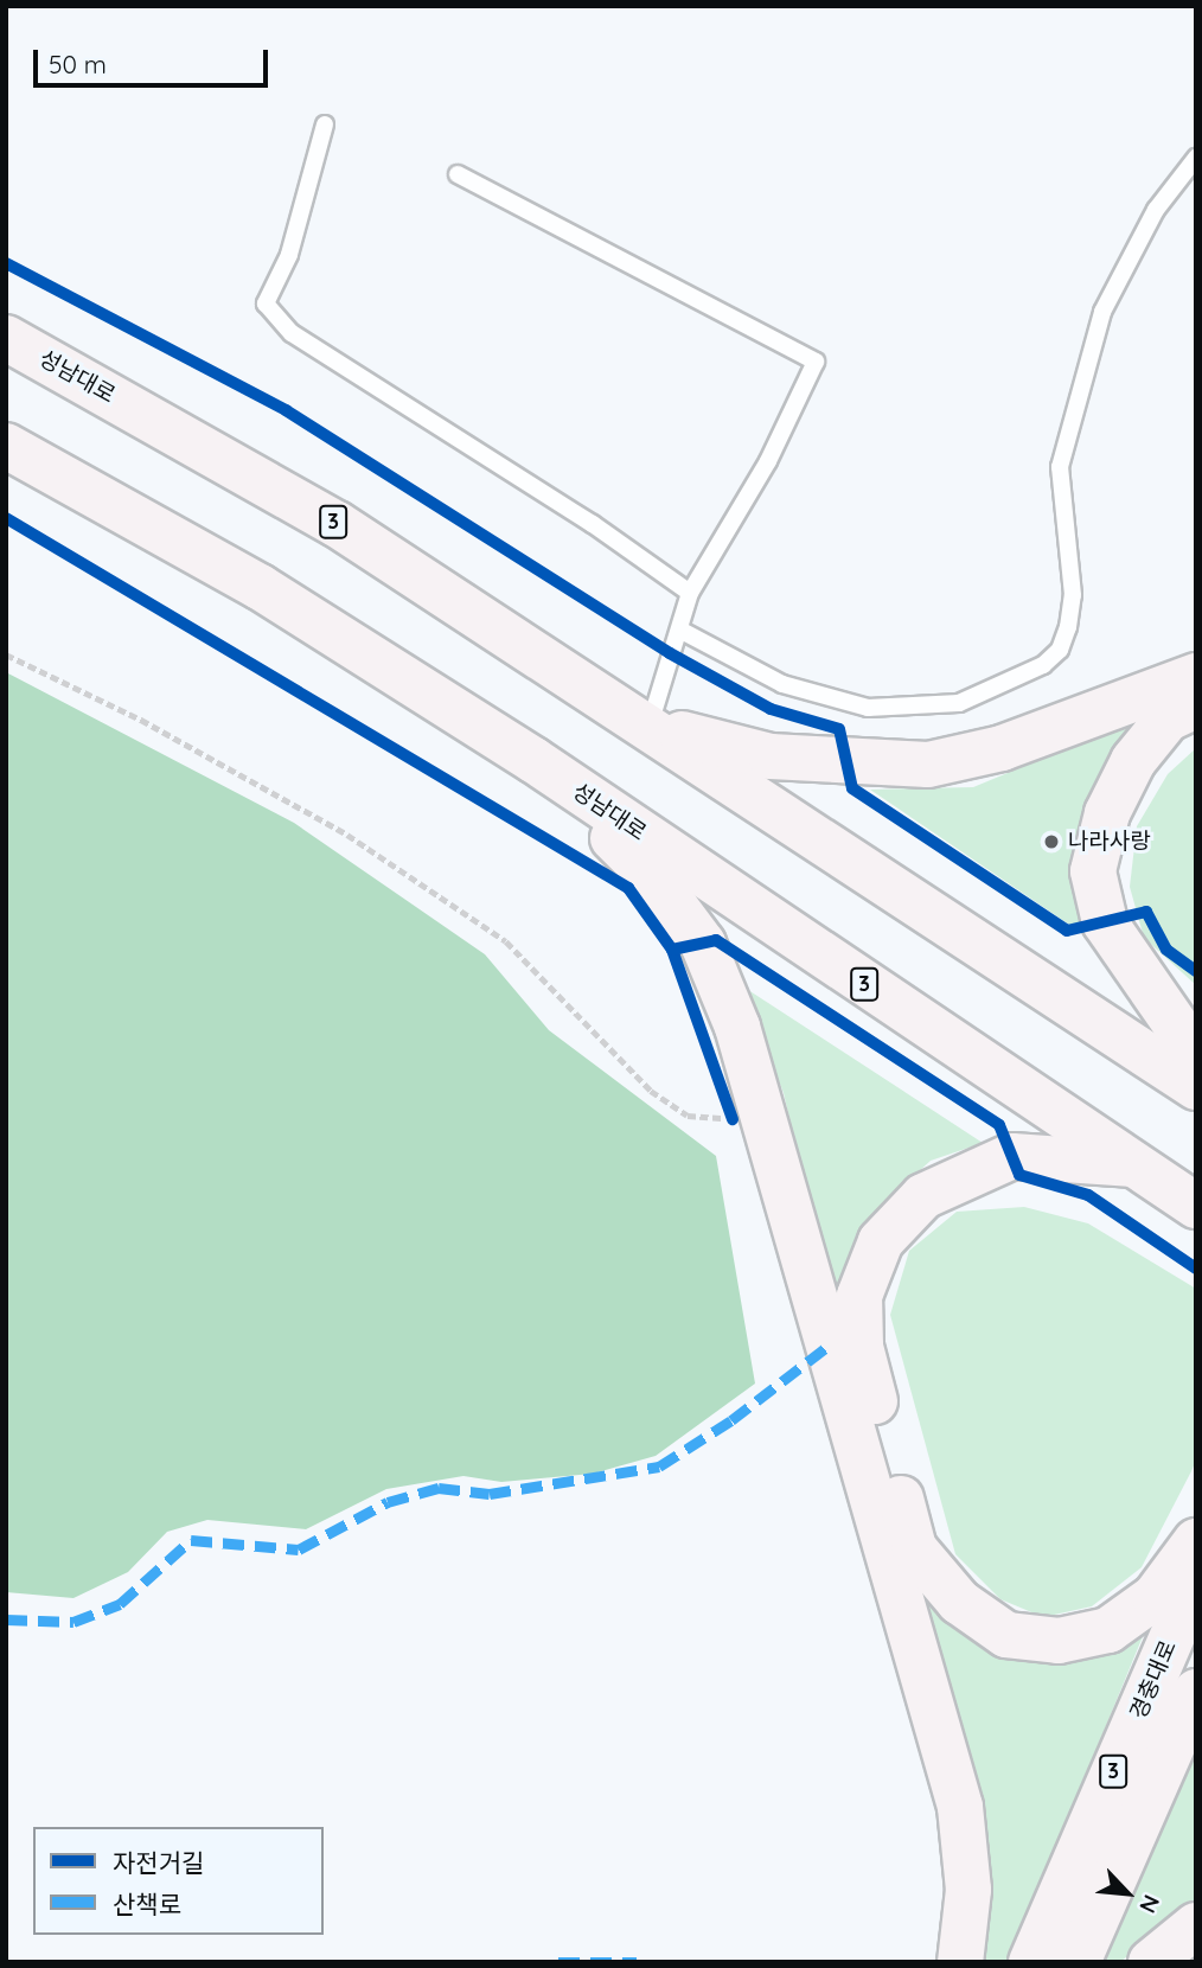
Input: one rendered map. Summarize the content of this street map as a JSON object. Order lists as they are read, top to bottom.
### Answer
{
  "streets": {
    "main road": ["성남대로", "3", "경충대로"]
  },
  "places": ["나라사랑"],
  "legend": ["자전거길", "산책로"],
  "scale_bar": "50 m",
  "north": "bottom right"
}
